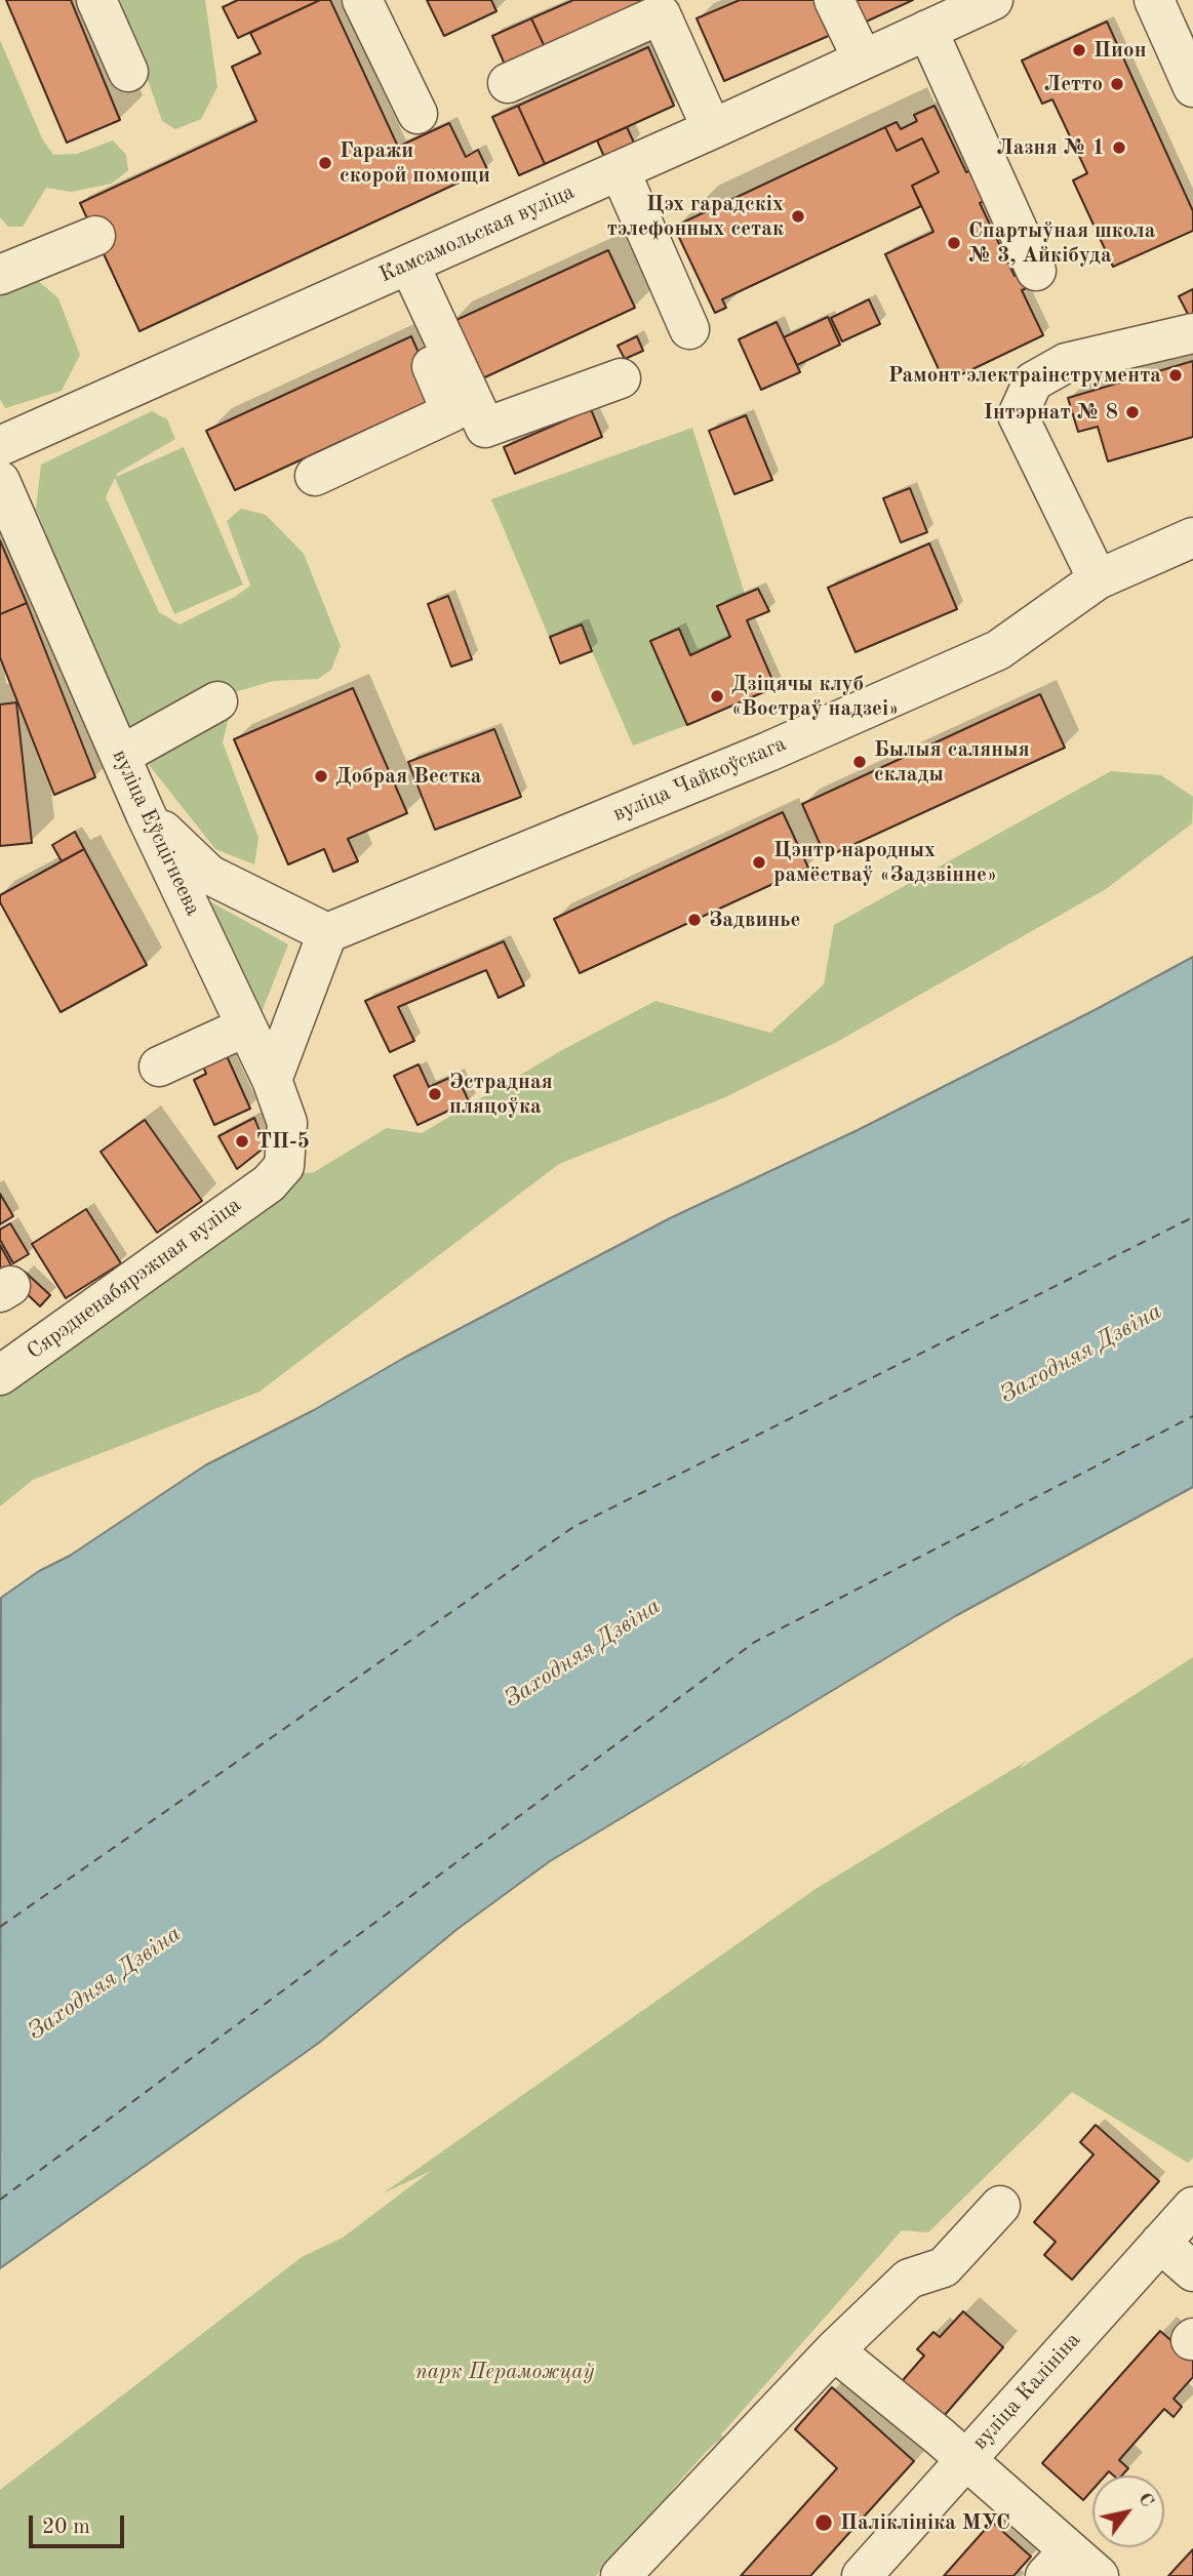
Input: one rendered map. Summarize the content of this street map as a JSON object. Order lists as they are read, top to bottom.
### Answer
{
  "streets": {
    "street": [
      "Камсамольская вуліца",
      "вуліца Чайкоўскага",
      "вуліца Еўсцігнеева",
      "Сярэдненабярэжная вуліца",
      "вуліца Калініна"
    ]
  },
  "crossings": [
    ["вуліца Еўсцігнеева", "Сярэдненабярэжная вуліца"]
  ],
  "water": ["Заходняя Дзвіна"],
  "parks": ["парк Пераможцаў"],
  "places": [
    "Пион",
    "Летто",
    "Лазня № 1",
    "Гаражи скорой помощи",
    "Цэх гарадскіх тэлефонных сетак",
    "Спартыўная школа № 3, Айкібуда",
    "Рамонт электраінструмента",
    "Інтэрнат № 8",
    "Дзіцячы клуб «Востраў надзеі»",
    "Былыя саляныя склады",
    "Добрая Вестка",
    "Цэнтр народных рамёстваў «Задзвінне»",
    "Задвинье",
    "Эстрадная пляцоўка",
    "ТП-5",
    "Паліклініка МУС"
  ],
  "scale_bar": "20 m",
  "north": "top right"
}
